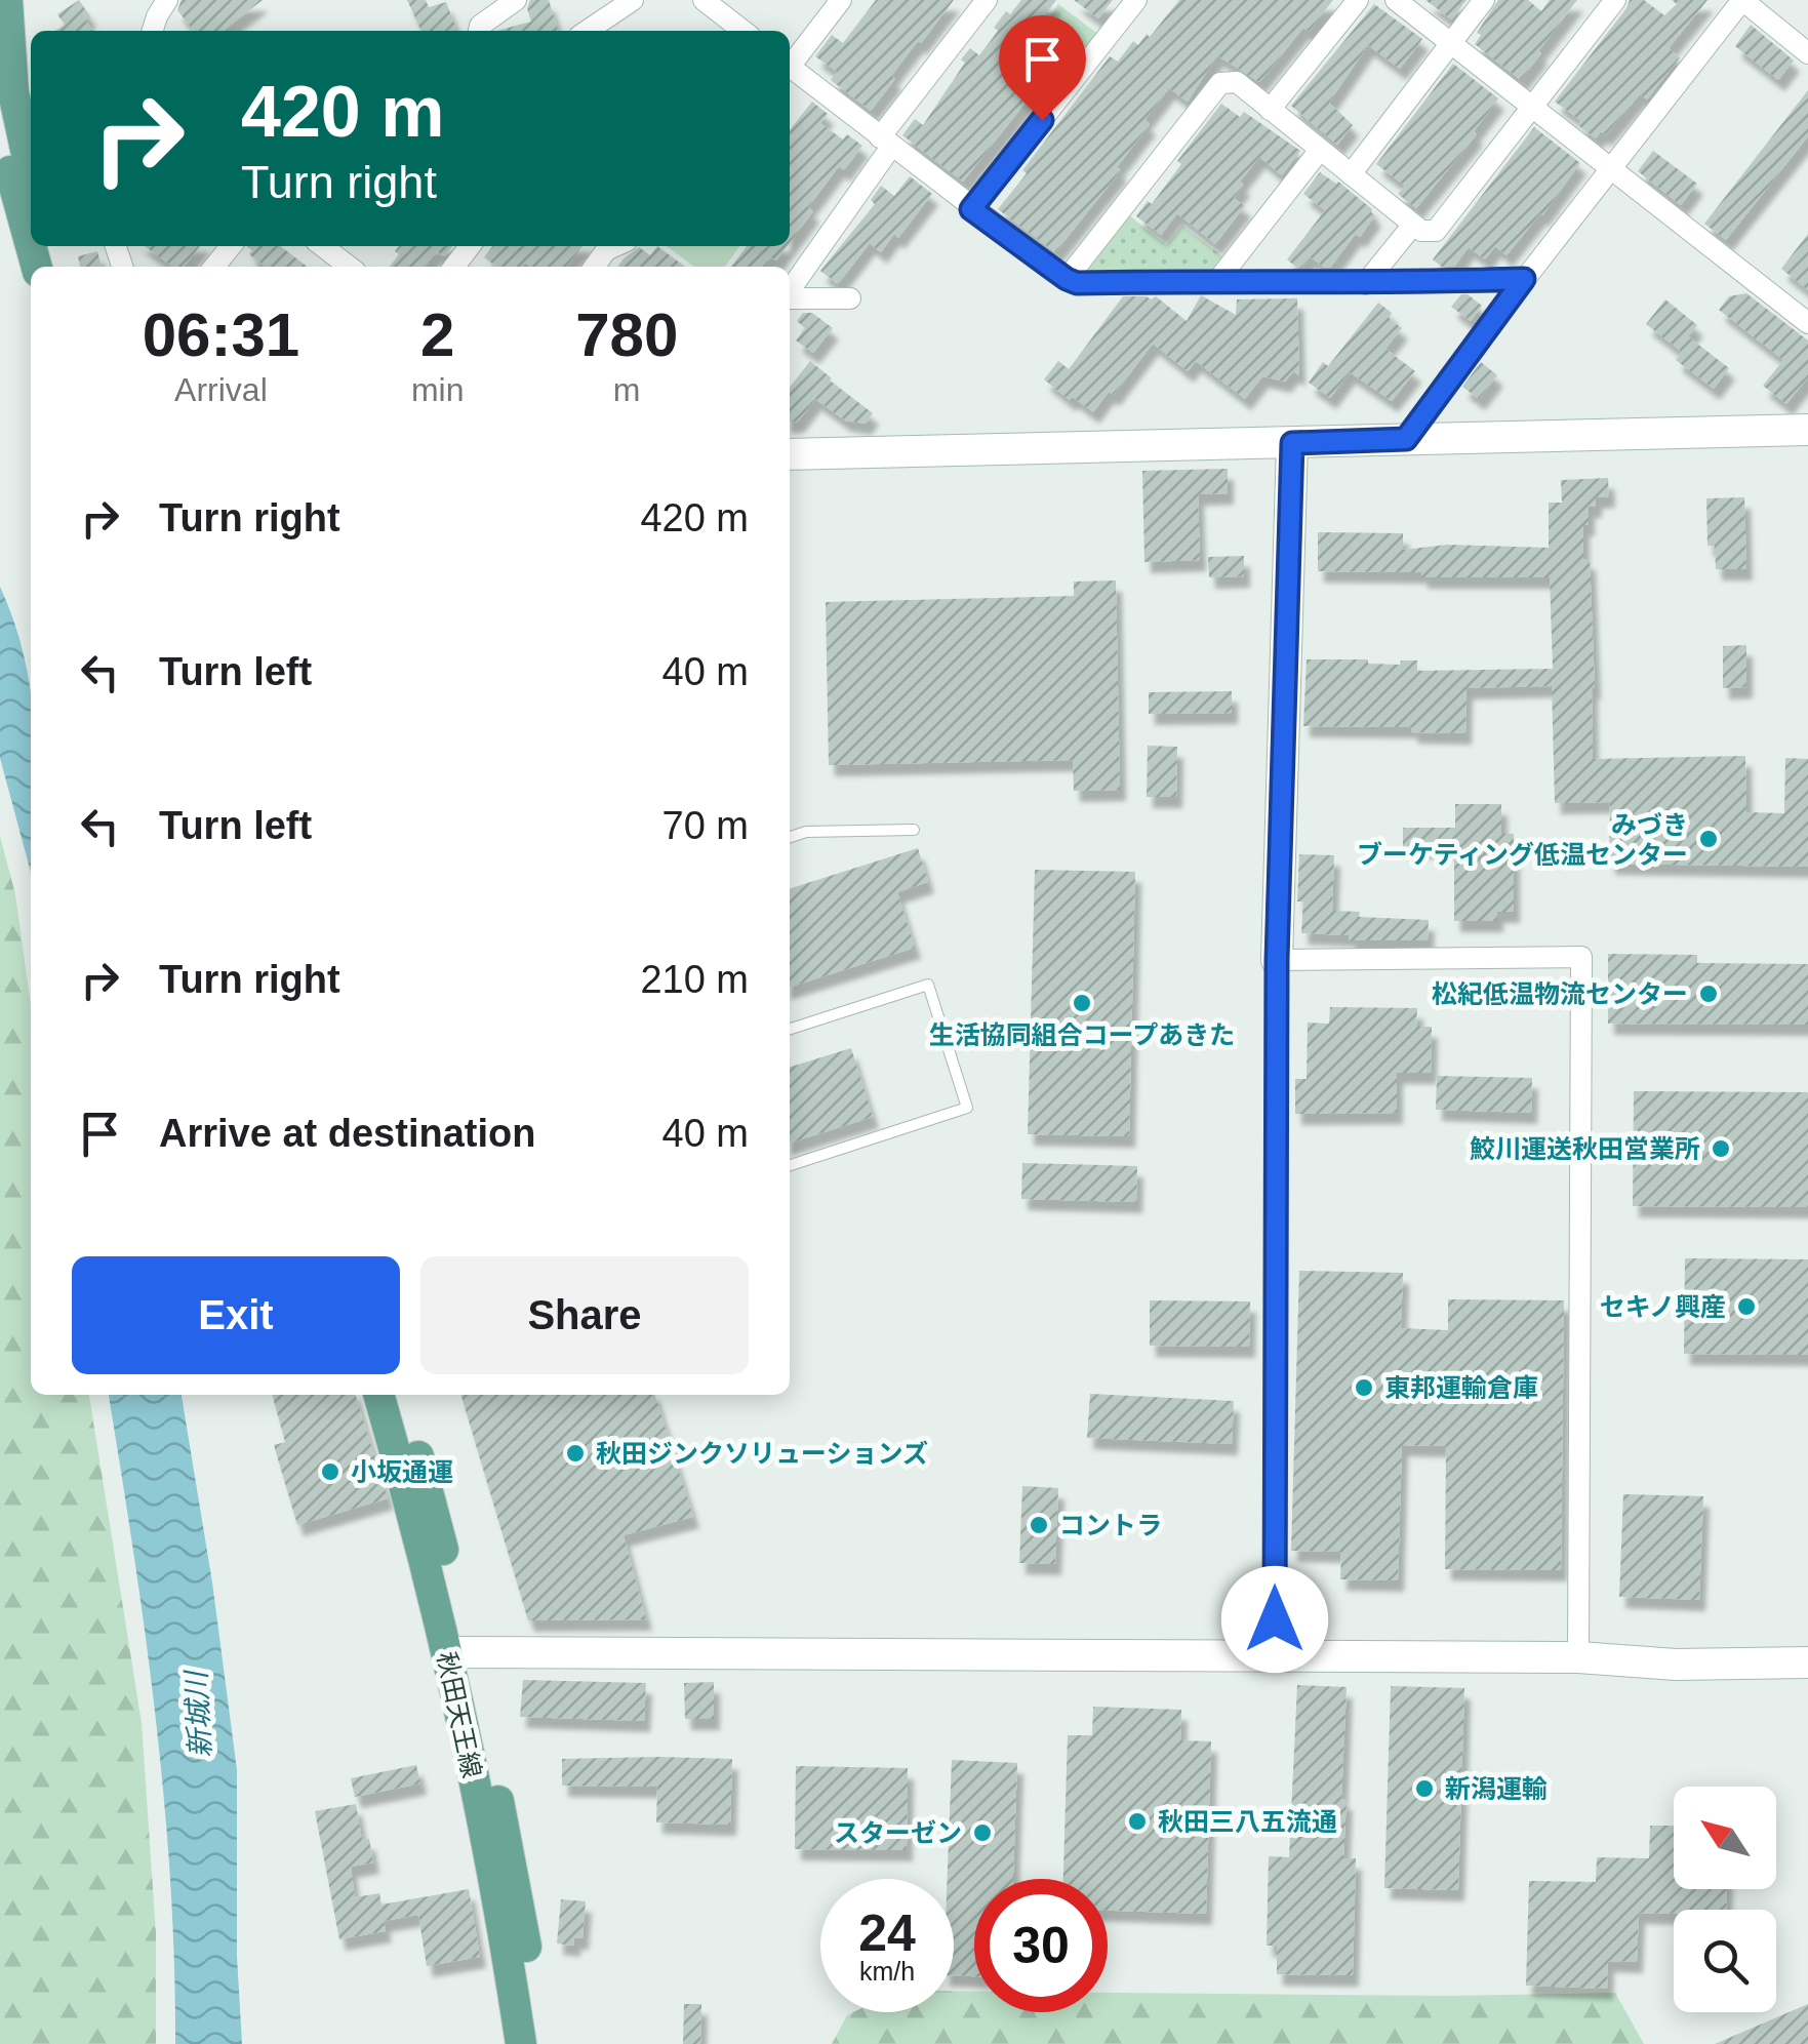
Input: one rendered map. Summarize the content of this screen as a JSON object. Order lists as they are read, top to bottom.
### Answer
{
  "streets": {
    "main road": ["秋田天王線"]
  },
  "water": ["新城川"],
  "places": [
    "みづき ブーケティング低温センター",
    "松紀低温物流センター",
    "生活協同組合コープあきた",
    "鮫川運送秋田営業所",
    "セキノ興産",
    "東邦運輸倉庫",
    "秋田ジンクソリューションズ",
    "小坂通運",
    "コントラ",
    "新潟運輸",
    "秋田三八五流通",
    "スターゼン"
  ],
  "north": "top left",
  "page": {
    "turn": ["420 m", "Turn right"],
    "eta": [
      "06:31",
      "Arrival",
      "2",
      "min",
      "780",
      "m"
    ],
    "list": [
      {
        "name": "Turn right",
        "value": "420 m"
      },
      {
        "name": "Turn left",
        "value": "40 m"
      },
      {
        "name": "Turn left",
        "value": "70 m"
      },
      {
        "name": "Turn right",
        "value": "210 m"
      },
      {
        "name": "Arrive at destination",
        "value": "40 m"
      }
    ],
    "buttons": ["Exit", "Share"],
    "speed": "24 km/h",
    "limit": "30"
  }
}
